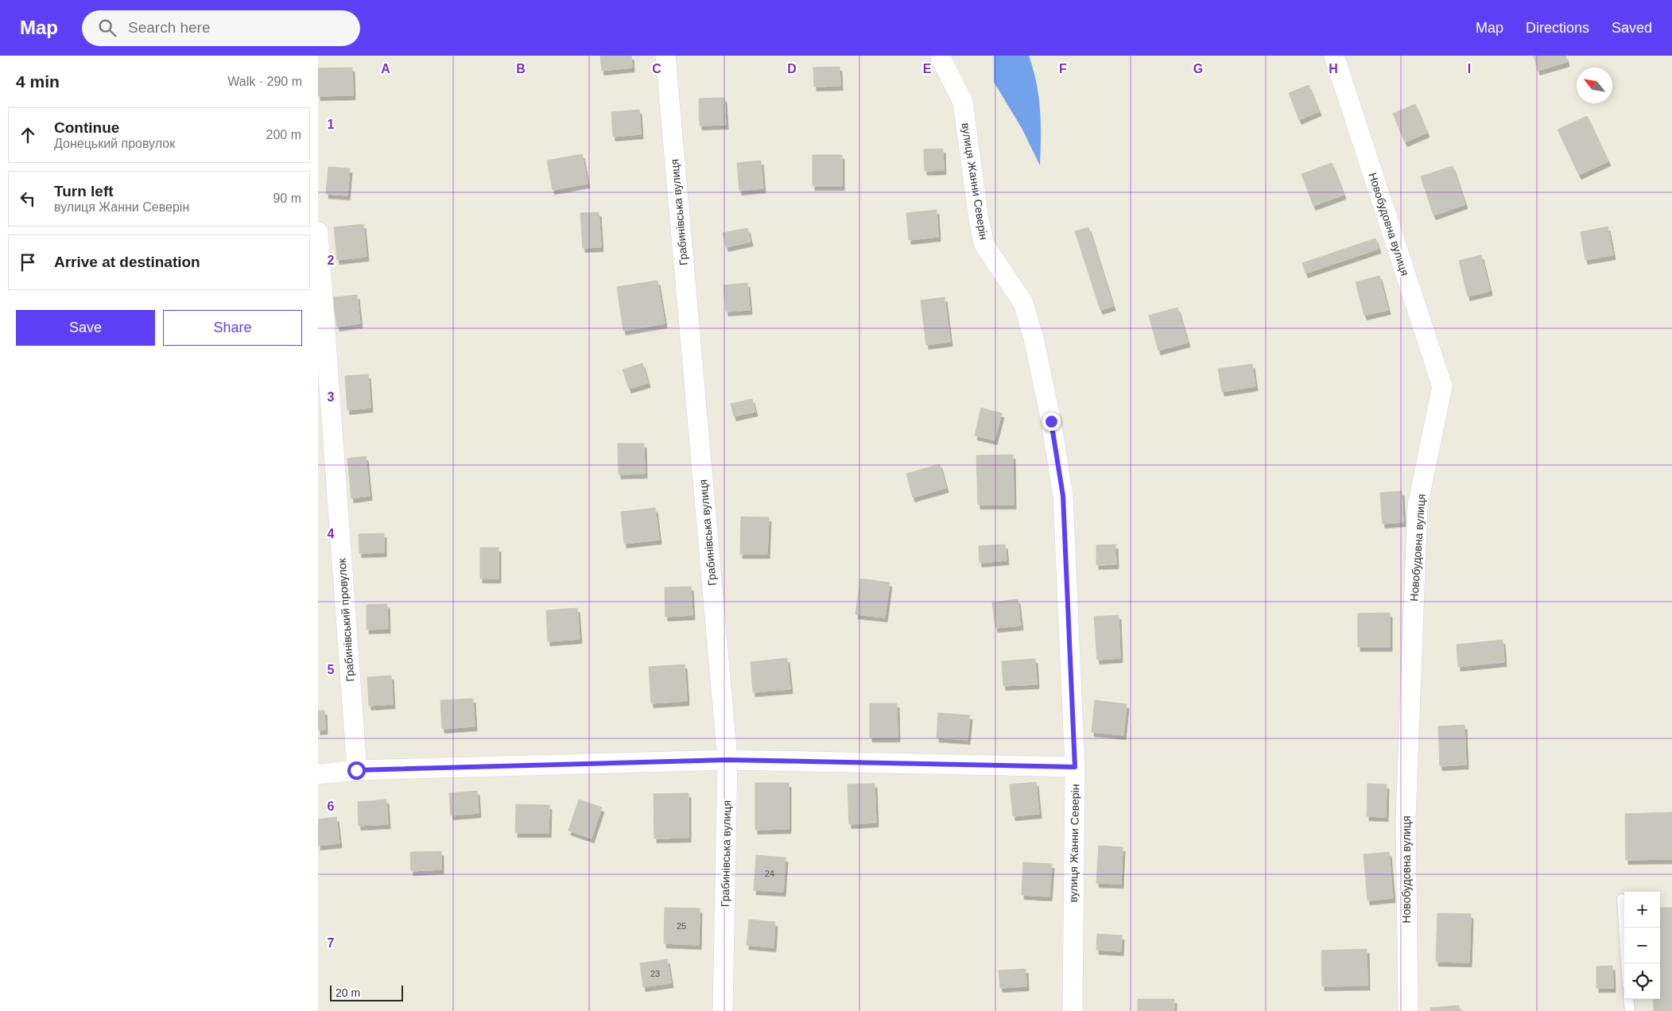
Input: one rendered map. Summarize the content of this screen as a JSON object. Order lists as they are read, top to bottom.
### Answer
{
  "streets": {
    "street": [
      "вулиця Жанни Северін",
      "Грабинівська вулиця",
      "Новобудовна вулиця",
      "Грабинівський провулок"
    ]
  },
  "house_numbers": ["24", "25", "23"],
  "scale_bar": "20 m",
  "north": "top left",
  "page": {
    "header": "Map",
    "search": "Search here",
    "nav": ["Map", "Directions", "Saved"],
    "heading": ["4 min", "Walk · 290 m"],
    "list": [
      ["Continue", "Донецький провулок", "200 m"],
      ["Turn left", "вулиця Жанни Северін", "90 m"],
      "Arrive at destination"
    ],
    "buttons": ["Save", "Share"],
    "map_buttons": ["+", "−"],
    "scale": "20 m"
  },
  "grid": {
    "columns": [
      "A",
      "B",
      "C",
      "D",
      "E",
      "F",
      "G",
      "H",
      "I"
    ],
    "rows": [
      "1",
      "2",
      "3",
      "4",
      "5",
      "6",
      "7"
    ]
  }
}
